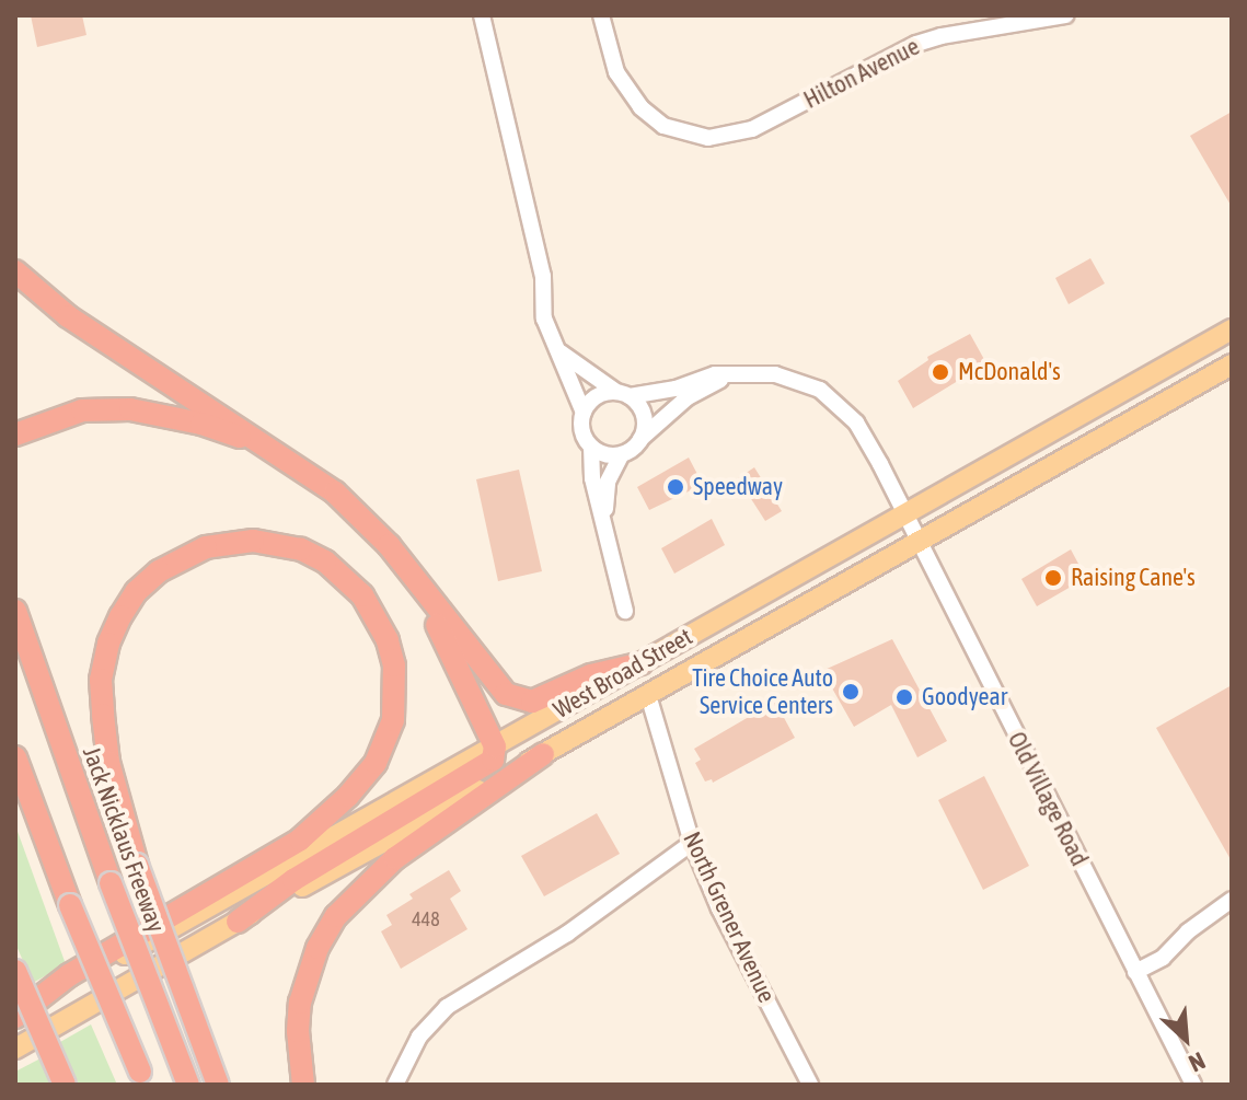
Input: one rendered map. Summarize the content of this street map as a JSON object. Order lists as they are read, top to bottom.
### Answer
{
  "streets": {
    "highway": ["Jack Nicklaus Freeway"],
    "main road": ["West Broad Street"],
    "street": ["Hilton Avenue", "Old Village Road", "North Grener Avenue"]
  },
  "crossings": [
    ["West Broad Street", "Old Village Road"],
    ["West Broad Street", "North Grener Avenue"]
  ],
  "places": [
    "McDonald's",
    "Speedway",
    "Raising Cane's",
    "Tire Choice Auto Service Centers",
    "Goodyear"
  ],
  "house_numbers": ["448"],
  "north": "bottom right"
}
